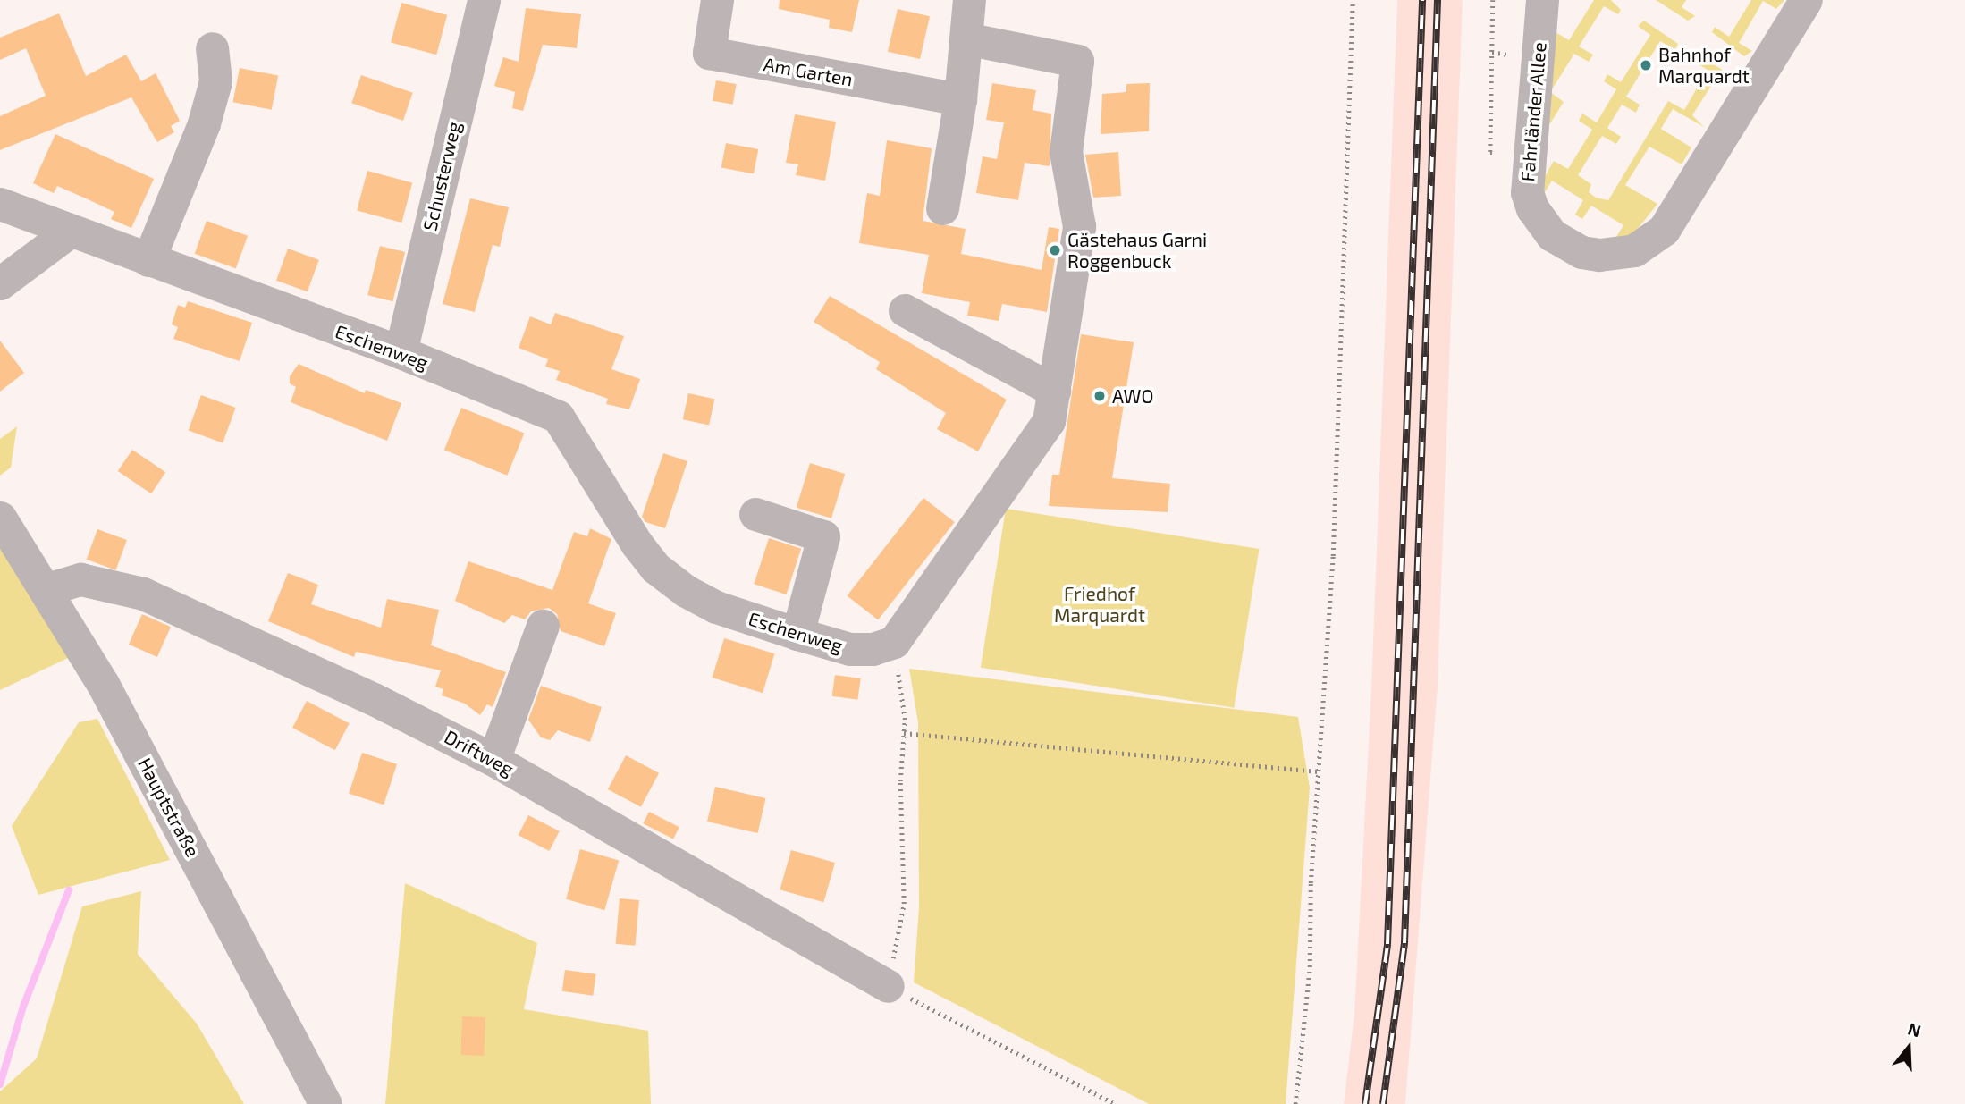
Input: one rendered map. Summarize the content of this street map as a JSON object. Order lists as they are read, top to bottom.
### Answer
{
  "streets": {
    "street": [
      "Am Garten",
      "Fahrländer Allee",
      "Schusterweg",
      "Eschenweg",
      "Driftweg",
      "Hauptstraße"
    ]
  },
  "crossings": [
    ["Schusterweg", "Eschenweg"],
    ["Driftweg", "Hauptstraße"]
  ],
  "parks": ["Friedhof Marquardt"],
  "places": ["Bahnhof Marquardt", "Gästehaus Garni Roggenbuck", "AWO"],
  "north": "top"
}
